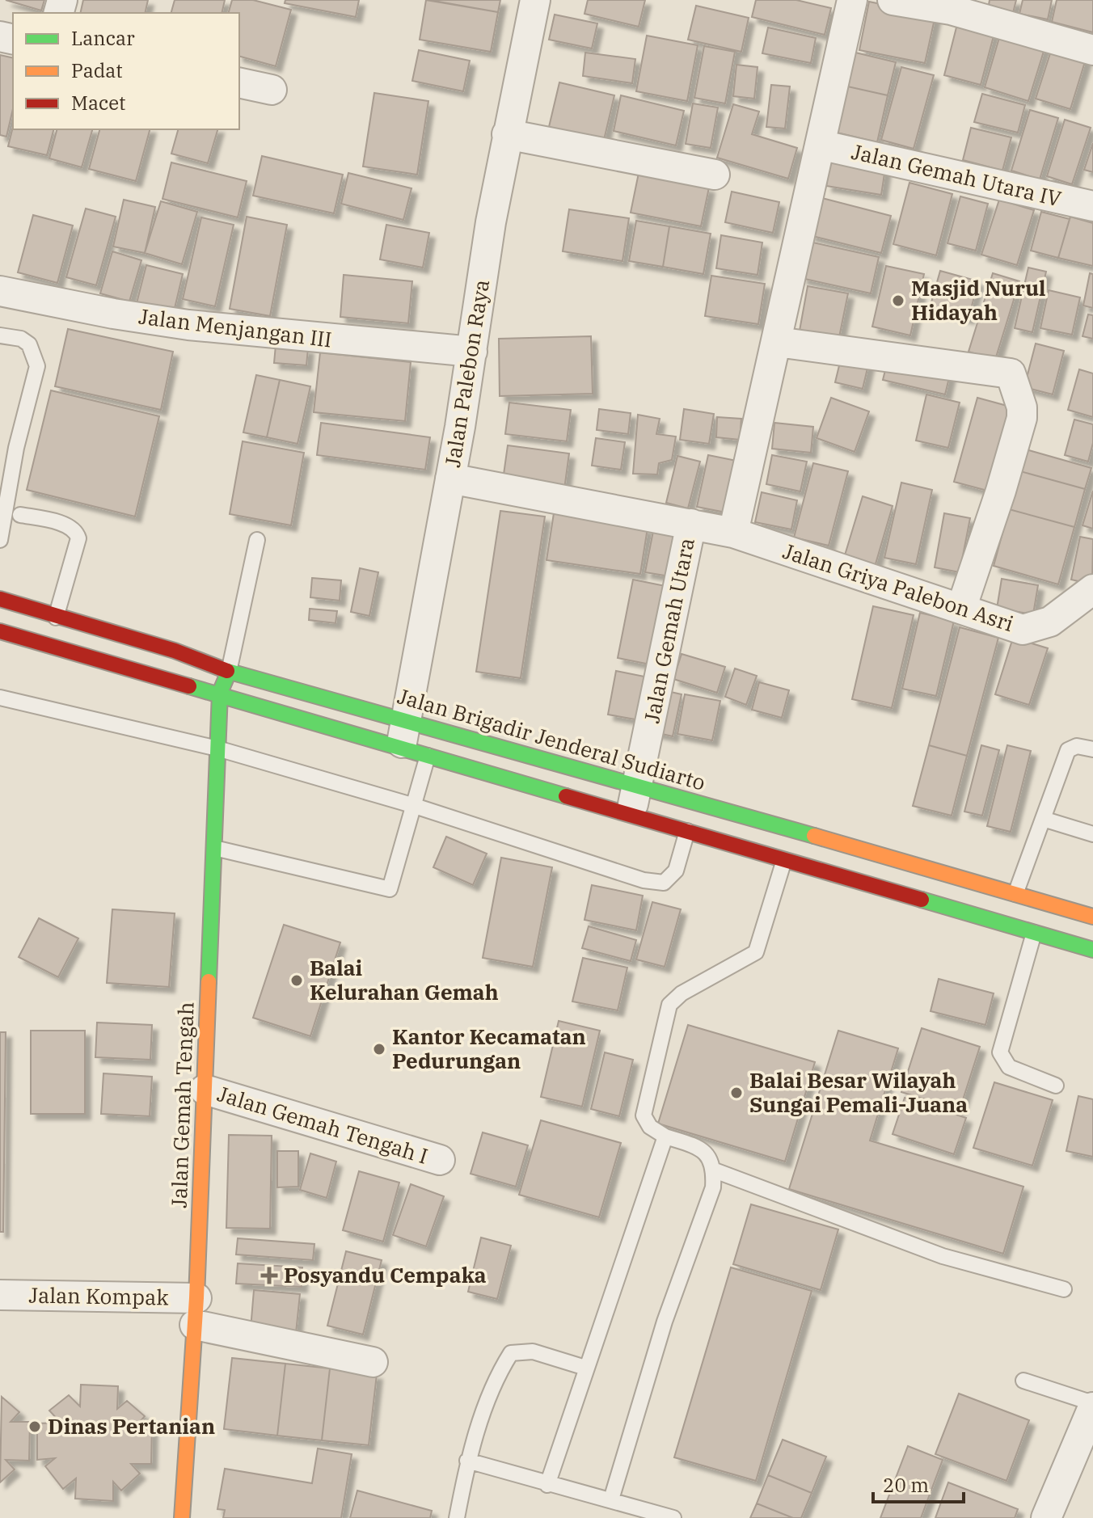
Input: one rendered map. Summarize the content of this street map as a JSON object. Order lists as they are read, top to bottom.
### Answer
{
  "streets": {
    "main road": ["Jalan Brigadir Jenderal Sudiarto", "Jalan Gemah Tengah"],
    "street": [
      "Jalan Gemah Utara IV",
      "Jalan Menjangan III",
      "Jalan Palebon Raya",
      "Jalan Griya Palebon Asri",
      "Jalan Gemah Utara",
      "Jalan Gemah Tengah I",
      "Jalan Kompak"
    ]
  },
  "crossings": [
    ["Jalan Menjangan III", "Jalan Palebon Raya"],
    ["Jalan Palebon Raya", "Jalan Griya Palebon Asri"],
    ["Jalan Palebon Raya", "Jalan Brigadir Jenderal Sudiarto"],
    ["Jalan Griya Palebon Asri", "Jalan Gemah Utara"],
    ["Jalan Gemah Utara", "Jalan Brigadir Jenderal Sudiarto"],
    ["Jalan Brigadir Jenderal Sudiarto", "Jalan Gemah Tengah"],
    ["Jalan Gemah Tengah", "Jalan Gemah Tengah I"],
    ["Jalan Gemah Tengah", "Jalan Kompak"]
  ],
  "places": {
    "other": [
      "Masjid Nurul Hidayah",
      "Balai Kelurahan Gemah",
      "Kantor Kecamatan Pedurungan",
      "Balai Besar Wilayah Sungai Pemali-Juana",
      "Dinas Pertanian"
    ],
    "health": ["Posyandu Cempaka"]
  },
  "legend": ["Lancar", "Padat", "Macet"],
  "scale_bar": "20 m"
}
